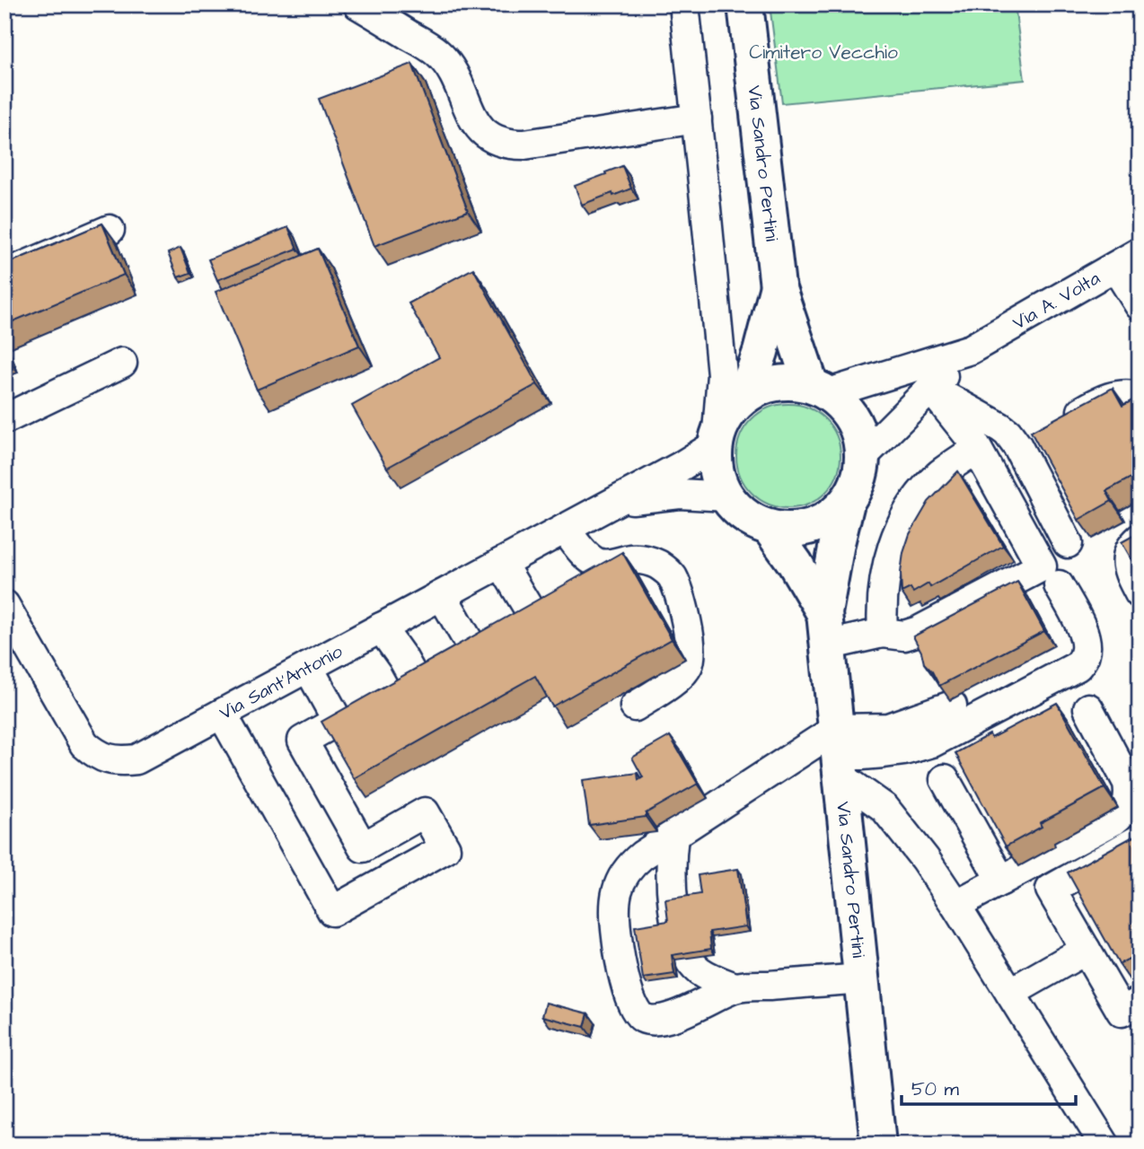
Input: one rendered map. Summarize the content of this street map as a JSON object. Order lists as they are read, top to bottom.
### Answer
{
  "streets": {
    "main road": ["Via Sandro Pertini"],
    "street": ["Via A. Volta", "Via Sant'Antonio"]
  },
  "crossings": [
    ["Via Sandro Pertini", "Via A. Volta"],
    ["Via Sandro Pertini", "Via Sant'Antonio"],
    ["Via A. Volta", "Via Sant'Antonio"]
  ],
  "parks": ["Cimitero Vecchio"],
  "scale_bar": "50 m"
}
